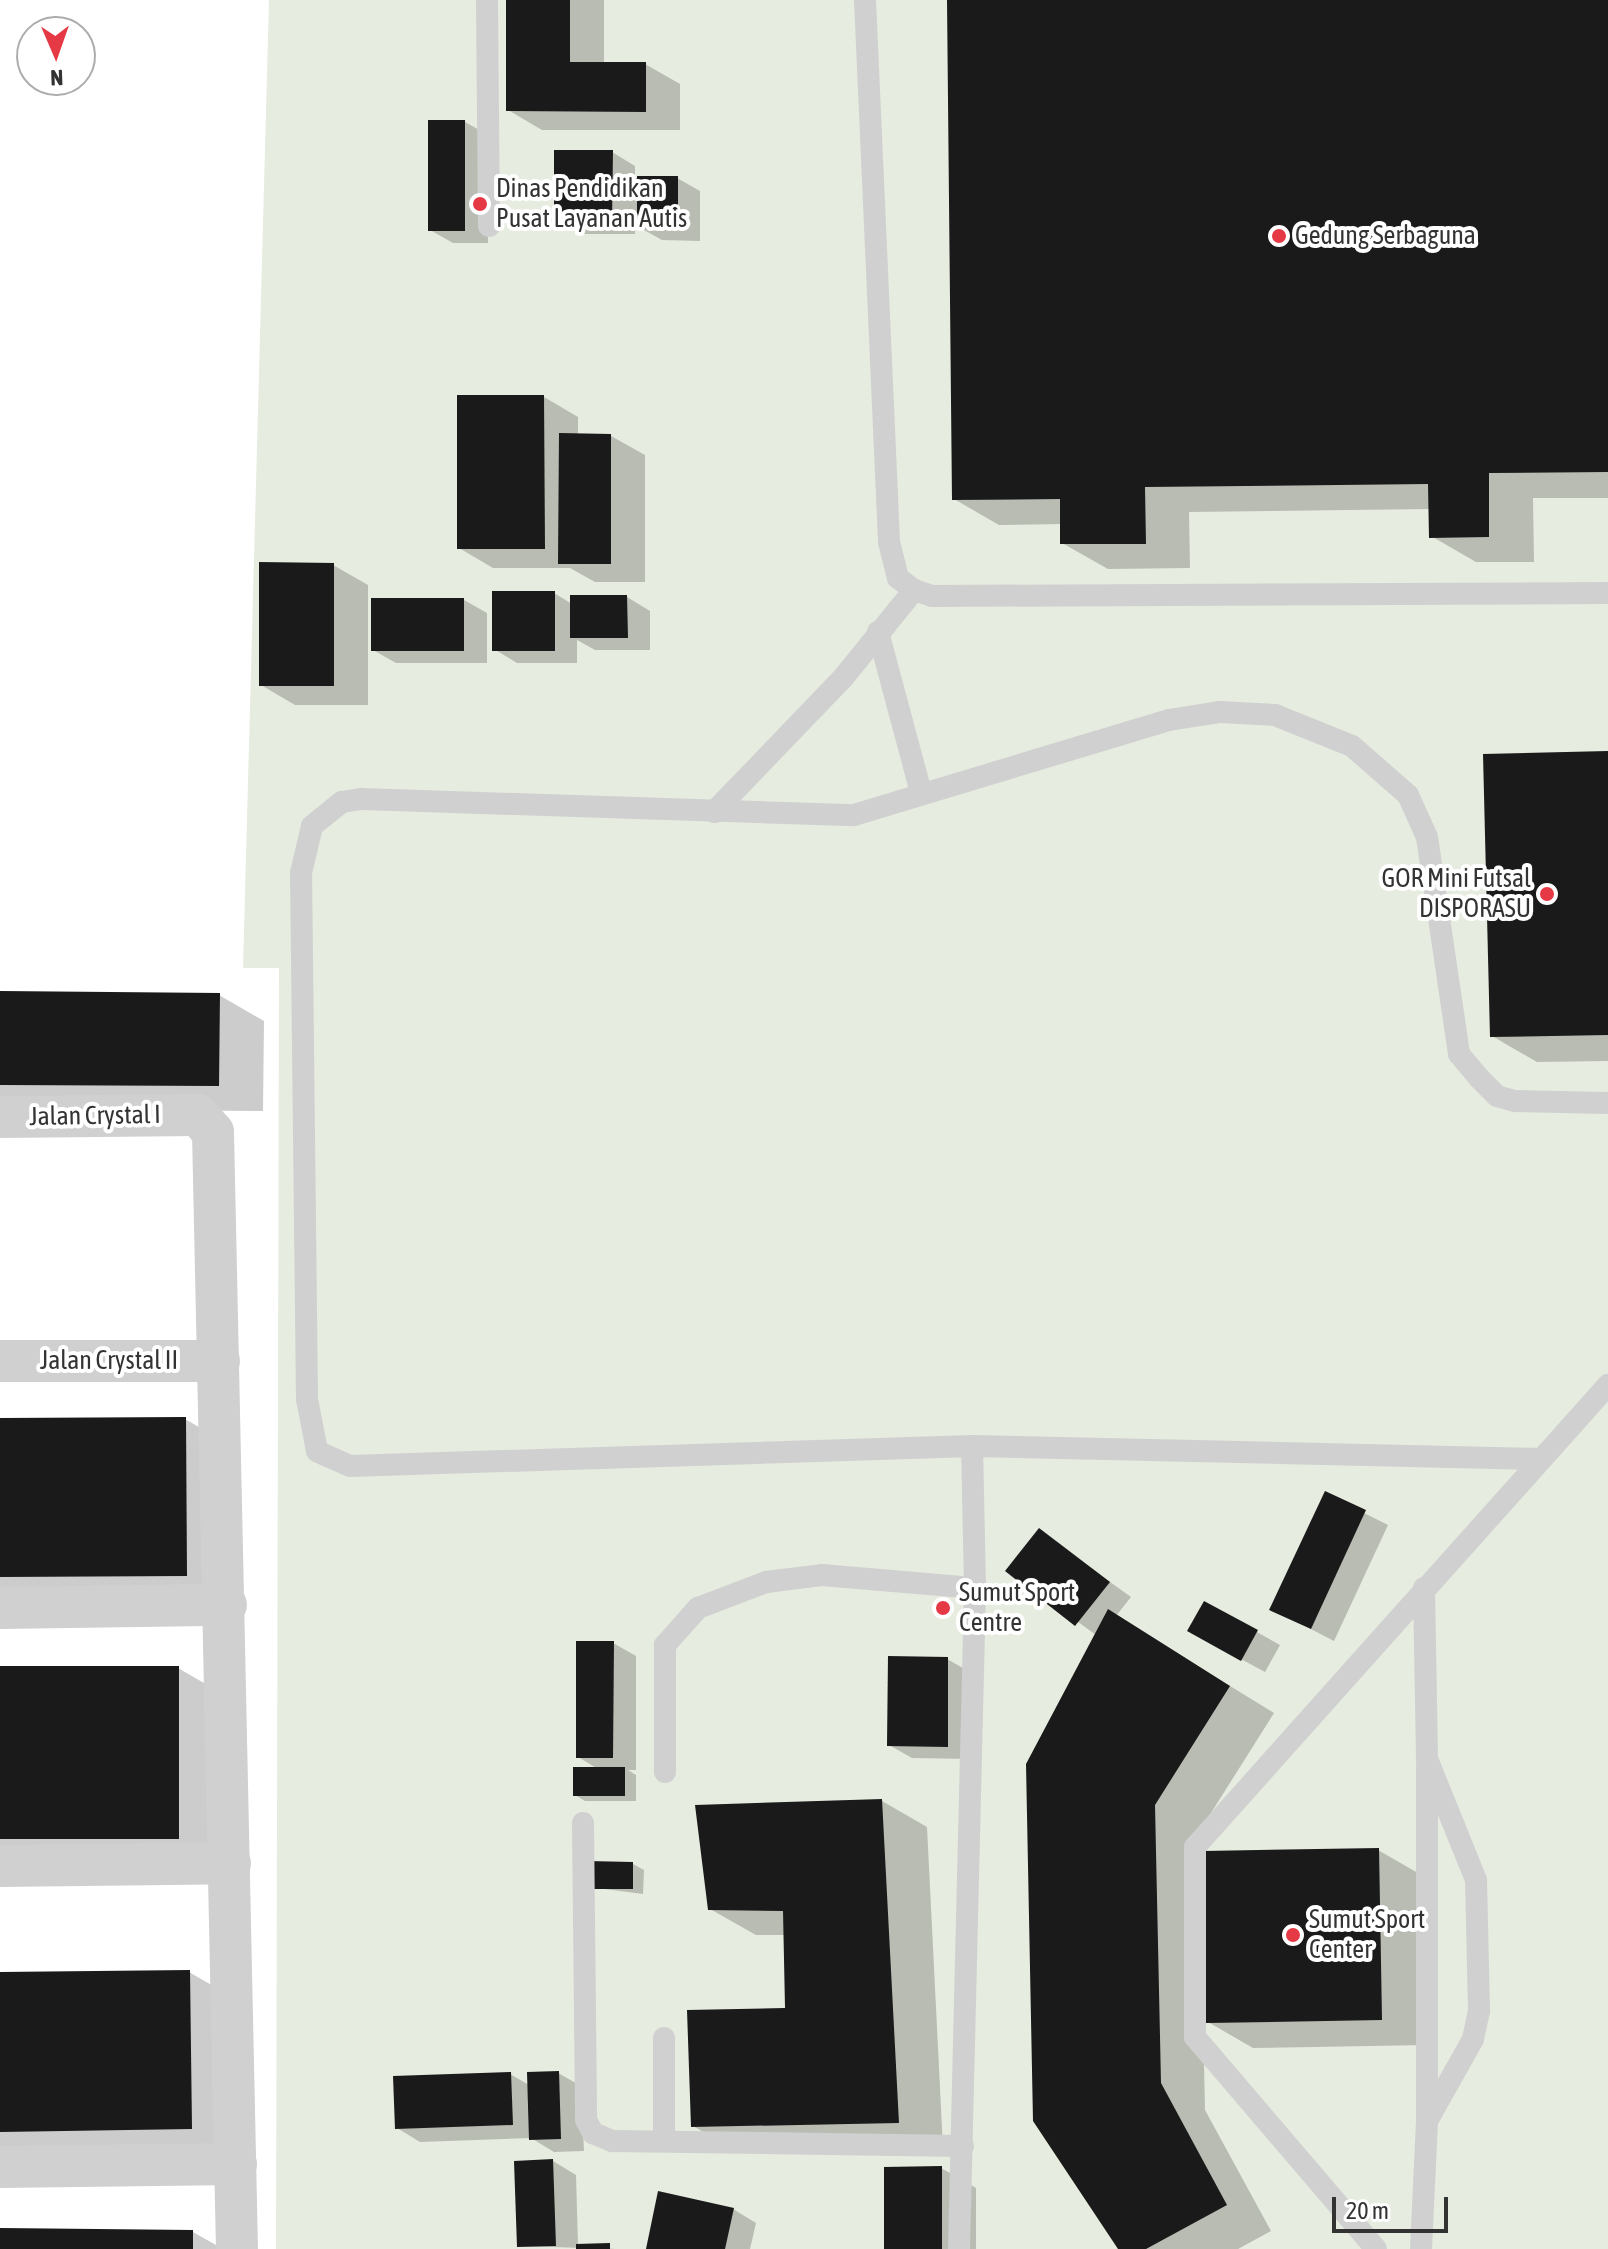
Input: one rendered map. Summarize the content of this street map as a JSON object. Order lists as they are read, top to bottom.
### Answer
{
  "streets": {
    "street": ["Jalan Crystal I", "Jalan Crystal II"]
  },
  "crossings": [
    ["Jalan Crystal I", "Jalan Crystal II"]
  ],
  "places": [
    "Dinas Pendidikan Pusat Layanan Autis",
    "Gedung Serbaguna",
    "GOR Mini Futsal DISPORASU",
    "Sumut Sport Centre",
    "Sumut Sport Center"
  ],
  "scale_bar": "20 m",
  "north": "bottom"
}
